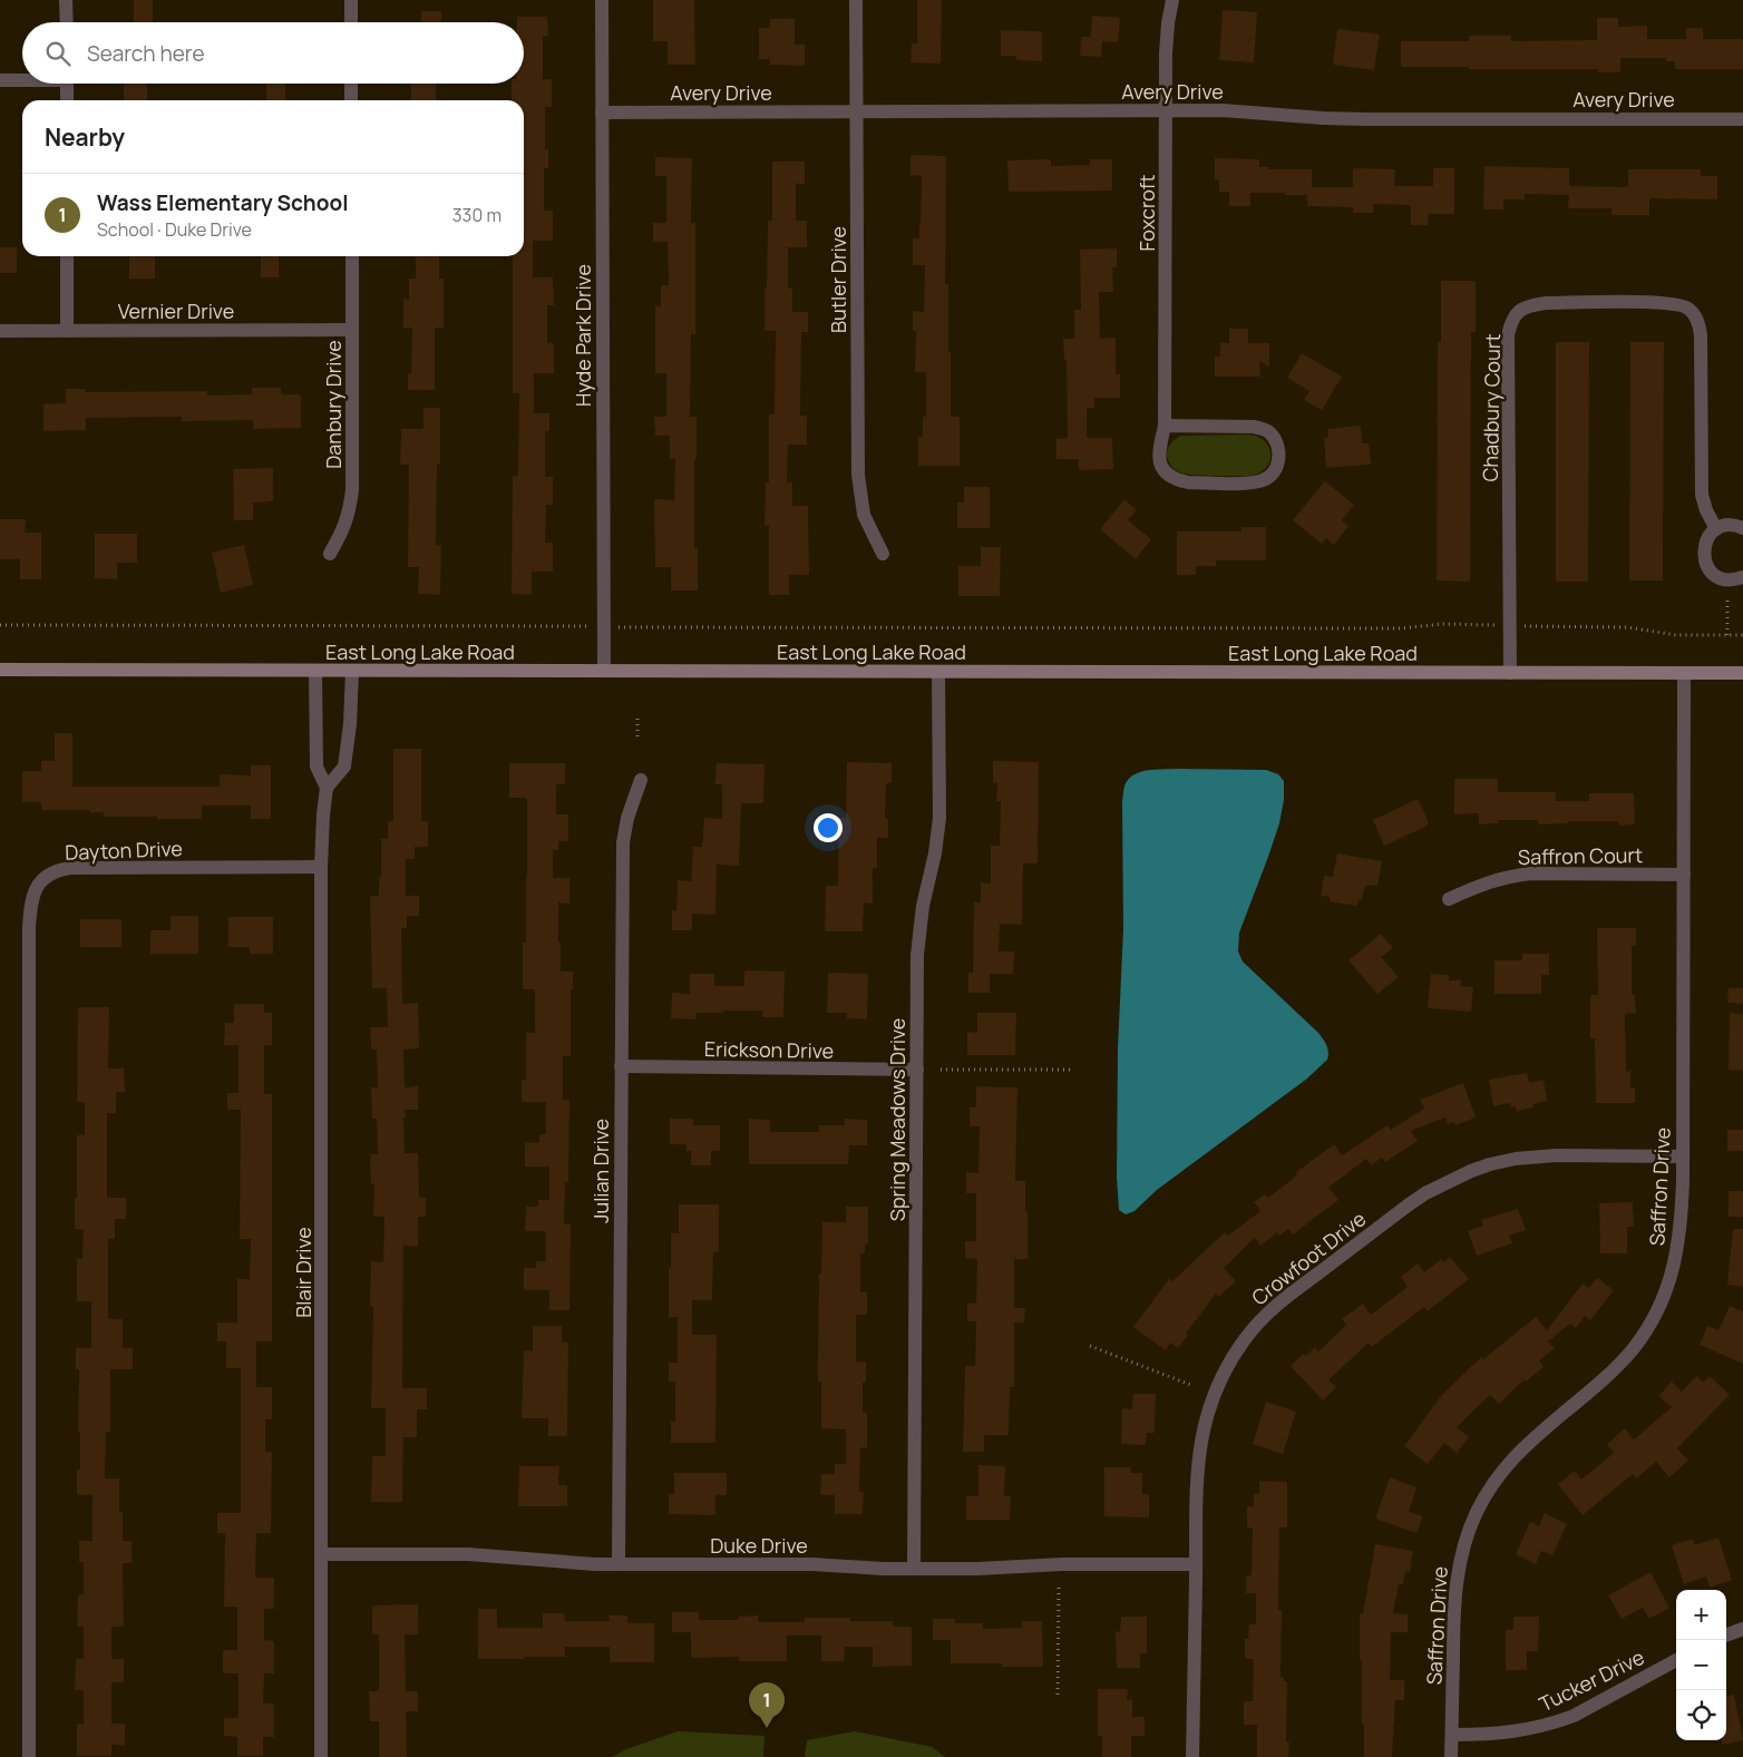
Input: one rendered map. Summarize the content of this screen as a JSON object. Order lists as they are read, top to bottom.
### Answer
{
  "streets": {
    "main road": ["East Long Lake Road"],
    "street": [
      "Avery Drive",
      "Foxcroft",
      "Butler Drive",
      "Vernier Drive",
      "Hyde Park Drive",
      "Danbury Drive",
      "Chadbury Court",
      "Dayton Drive",
      "Saffron Court",
      "Erickson Drive",
      "Spring Meadows Drive",
      "Julian Drive",
      "Saffron Drive",
      "Crowfoot Drive",
      "Blair Drive",
      "Duke Drive",
      "Tucker Drive"
    ]
  },
  "crossings": [
    ["Avery Drive", "Foxcroft"],
    ["Avery Drive", "Butler Drive"],
    ["Avery Drive", "Hyde Park Drive"],
    ["Vernier Drive", "Danbury Drive"],
    ["Hyde Park Drive", "East Long Lake Road"],
    ["Chadbury Court", "East Long Lake Road"],
    ["East Long Lake Road", "Spring Meadows Drive"],
    ["East Long Lake Road", "Saffron Drive"],
    ["East Long Lake Road", "Blair Drive"],
    ["Dayton Drive", "Blair Drive"],
    ["Saffron Court", "Saffron Drive"],
    ["Erickson Drive", "Spring Meadows Drive"],
    ["Erickson Drive", "Julian Drive"],
    ["Spring Meadows Drive", "Duke Drive"],
    ["Julian Drive", "Duke Drive"],
    ["Saffron Drive", "Crowfoot Drive"],
    ["Saffron Drive", "Tucker Drive"],
    ["Crowfoot Drive", "Duke Drive"],
    ["Blair Drive", "Duke Drive"]
  ],
  "page": {
    "search": "Search here",
    "heading": "Nearby",
    "list": [
      {
        "mark": "1",
        "name": "Wass Elementary School",
        "note": "School · Duke Drive",
        "value": "330 m"
      }
    ],
    "map_buttons": ["+", "−"],
    "pins": "1"
  }
}
